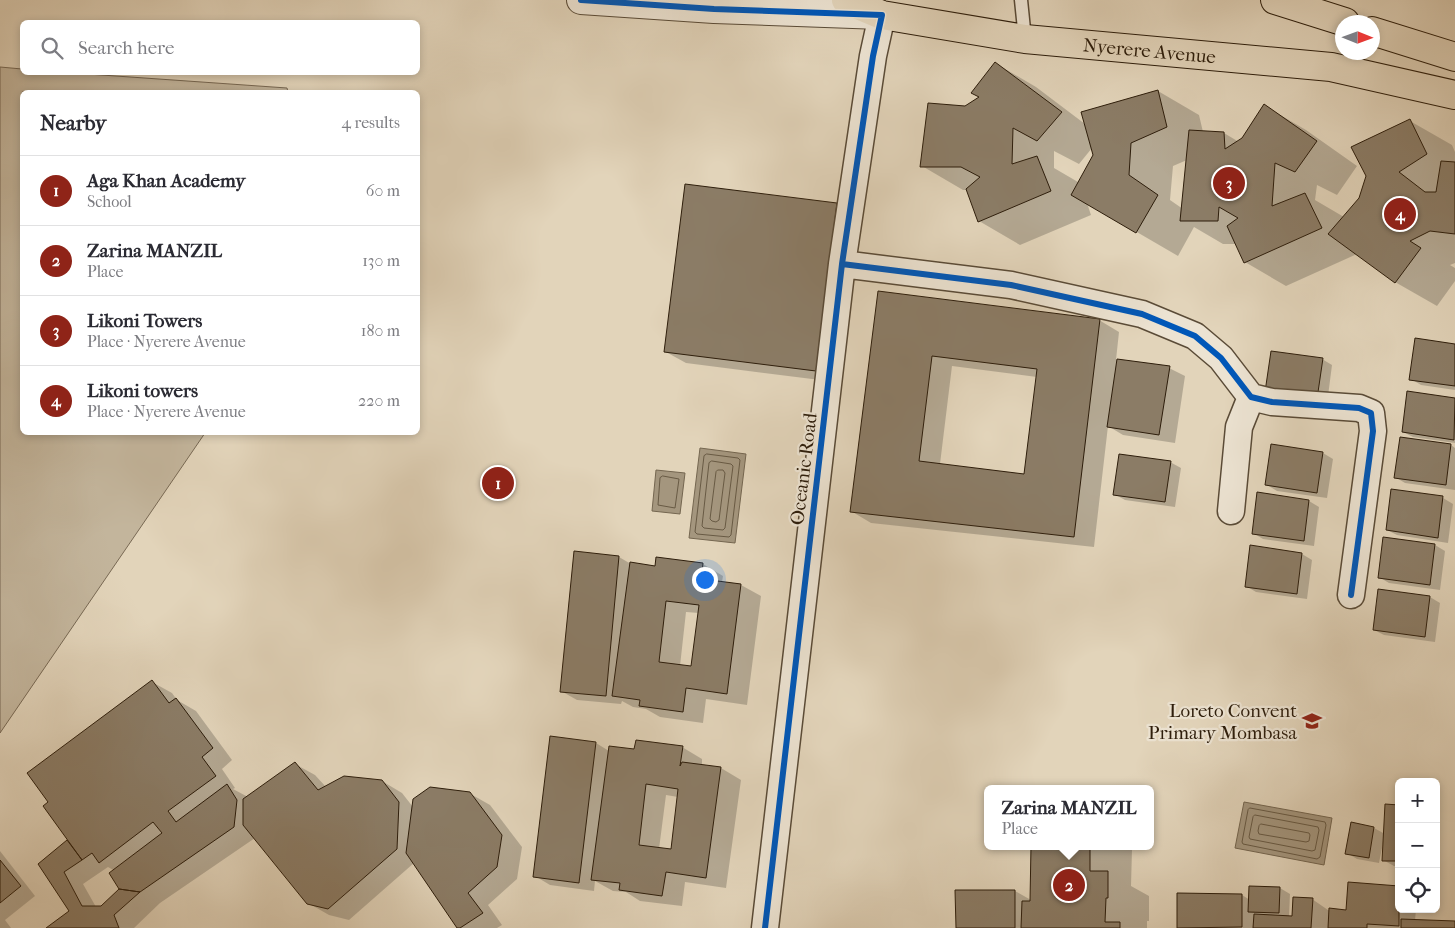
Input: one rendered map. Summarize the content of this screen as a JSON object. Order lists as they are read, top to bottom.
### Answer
{
  "streets": {
    "highway": ["Nyerere Avenue"],
    "street": ["Oceanic Road"]
  },
  "crossings": [
    ["Nyerere Avenue", "Oceanic Road"]
  ],
  "places": {
    "school or university": ["Loreto Convent Primary Mombasa"]
  },
  "north": "right",
  "page": {
    "search": "Search here",
    "heading": ["Nearby", "4 results"],
    "list": [
      {
        "mark": "1",
        "name": "Aga Khan Academy",
        "note": "School",
        "value": "60 m"
      },
      {
        "mark": "2",
        "name": "Zarina MANZIL",
        "note": "Place",
        "value": "130 m"
      },
      {
        "mark": "3",
        "name": "Likoni Towers",
        "note": "Place · Nyerere Avenue",
        "value": "180 m"
      },
      {
        "mark": "4",
        "name": "Likoni towers",
        "note": "Place · Nyerere Avenue",
        "value": "220 m"
      }
    ],
    "pins": [
      "3",
      "4",
      "1",
      "2"
    ],
    "map_buttons": ["+", "−"],
    "popup": ["Zarina MANZIL", "Place"]
  }
}
